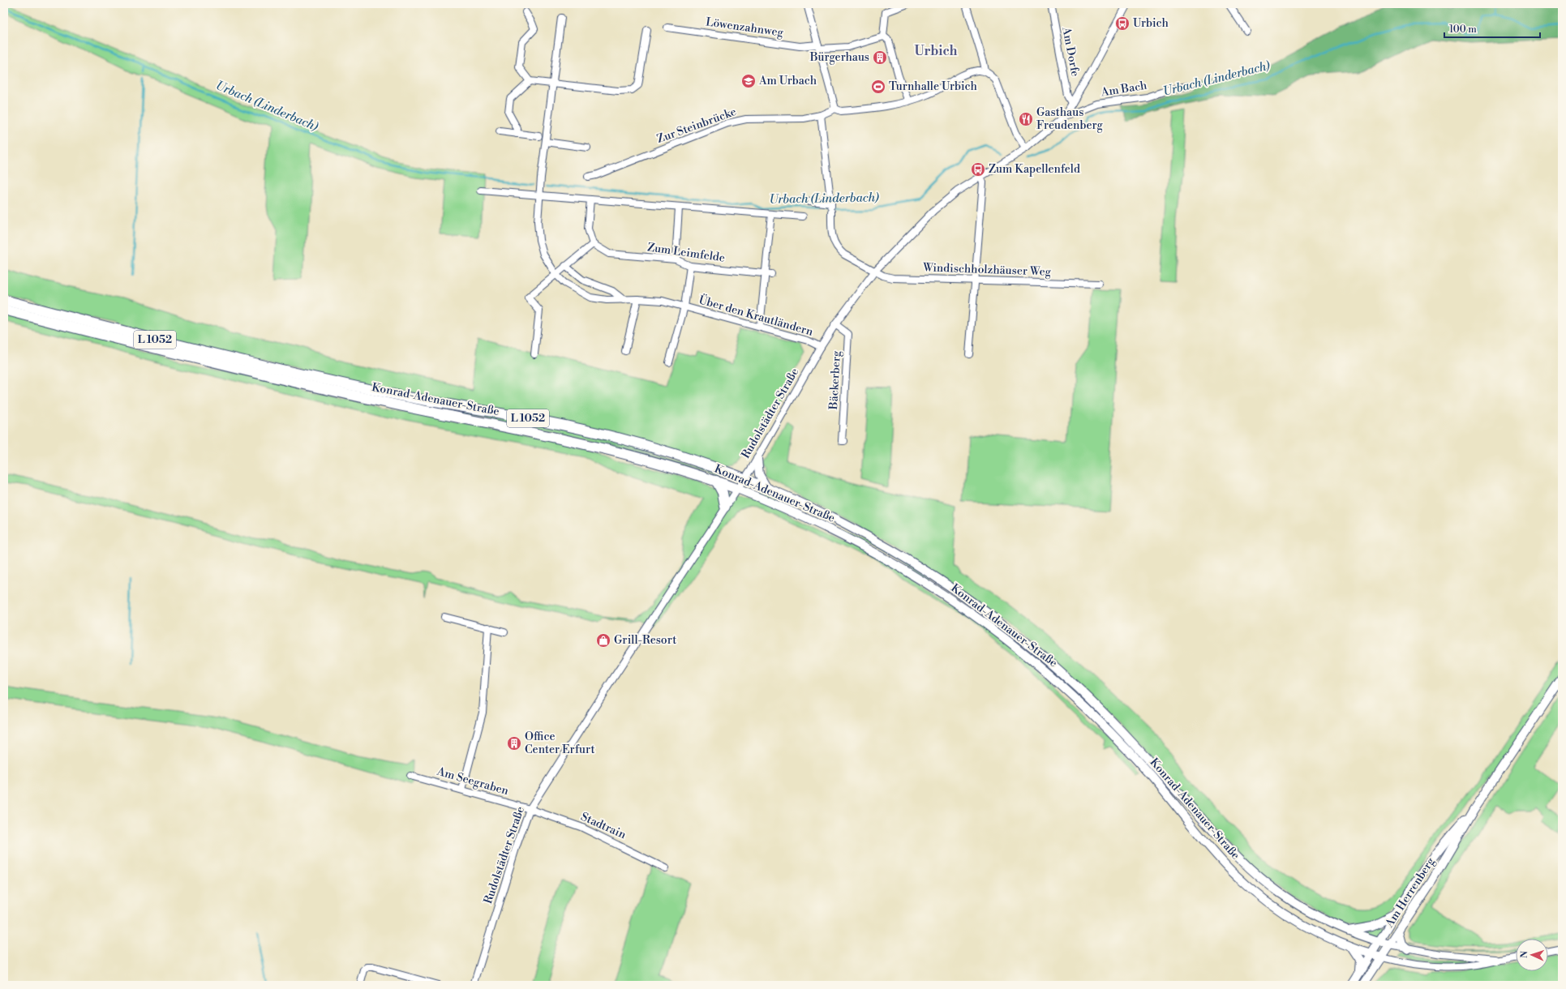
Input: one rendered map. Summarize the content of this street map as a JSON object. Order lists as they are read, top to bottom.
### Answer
{
  "streets": {
    "highway": ["L 1052", "Konrad-Adenauer-Straße"],
    "main road": ["Am Herrenberg"],
    "street": [
      "Löwenzahnweg",
      "Am Dorfe",
      "Am Bach",
      "Zur Steinbrücke",
      "Zum Leimfelde",
      "Windischholzhäuser Weg",
      "Über den Krautländern",
      "Bäckerberg",
      "Rudolstädter Straße",
      "Am Seegraben",
      "Stadtrain"
    ]
  },
  "crossings": [
    ["Am Dorfe", "Rudolstädter Straße"],
    ["Am Bach", "Rudolstädter Straße"],
    ["Zur Steinbrücke", "Windischholzhäuser Weg"],
    ["Windischholzhäuser Weg", "Rudolstädter Straße"],
    ["Über den Krautländern", "Rudolstädter Straße"],
    ["L 1052", "Konrad-Adenauer-Straße"],
    ["L 1052", "Am Herrenberg"],
    ["Bäckerberg", "Rudolstädter Straße"],
    ["Konrad-Adenauer-Straße", "Rudolstädter Straße"],
    ["Konrad-Adenauer-Straße", "Am Herrenberg"],
    ["Rudolstädter Straße", "Am Seegraben"],
    ["Rudolstädter Straße", "Stadtrain"],
    ["Am Seegraben", "Stadtrain"]
  ],
  "districts": ["Urbich"],
  "water": ["Urbach (Linderbach)"],
  "places": {
    "bus stop": ["Urbich", "Zum Kapellenfeld"],
    "building": ["Bürgerhaus", "Office Center Erfurt"],
    "school or university": ["Am Urbach"],
    "sports": ["Turnhalle Urbich"],
    "restaurant": ["Gasthaus Freudenberg"],
    "shop": ["Grill-Resort"]
  },
  "scale_bar": "100 m",
  "north": "left"
}
